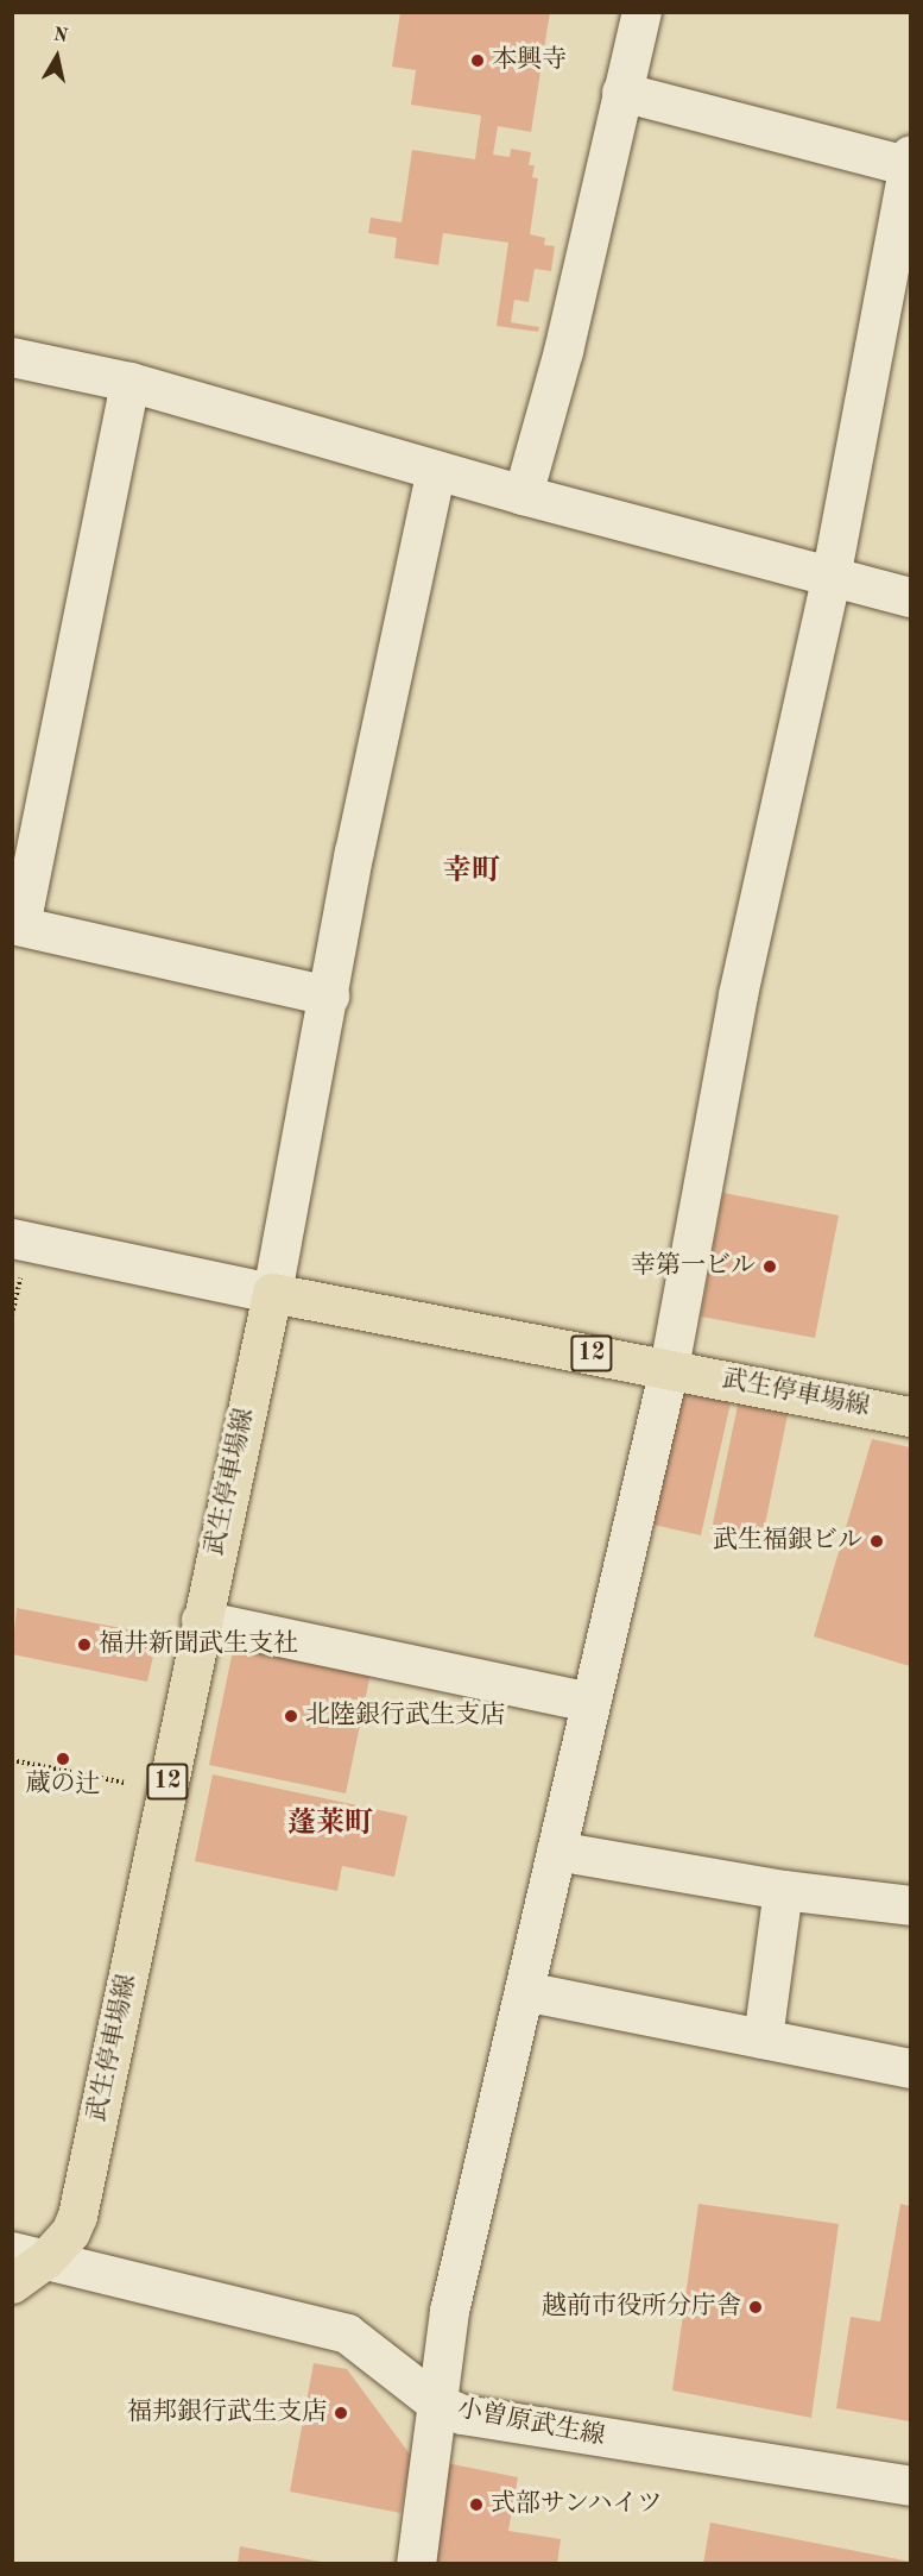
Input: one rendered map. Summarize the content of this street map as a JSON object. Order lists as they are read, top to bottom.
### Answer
{
  "streets": {
    "main road": ["12", "武生停車場線"],
    "street": ["小曽原武生線"]
  },
  "crossings": [
    ["武生停車場線", "小曽原武生線"]
  ],
  "districts": ["幸町", "蓬莱町"],
  "places": [
    "本興寺",
    "幸第一ビル",
    "武生福銀ビル",
    "福井新聞武生支社",
    "北陸銀行武生支店",
    "蔵の辻",
    "越前市役所分庁舎",
    "福邦銀行武生支店",
    "式部サンハイツ"
  ],
  "north": "top"
}
